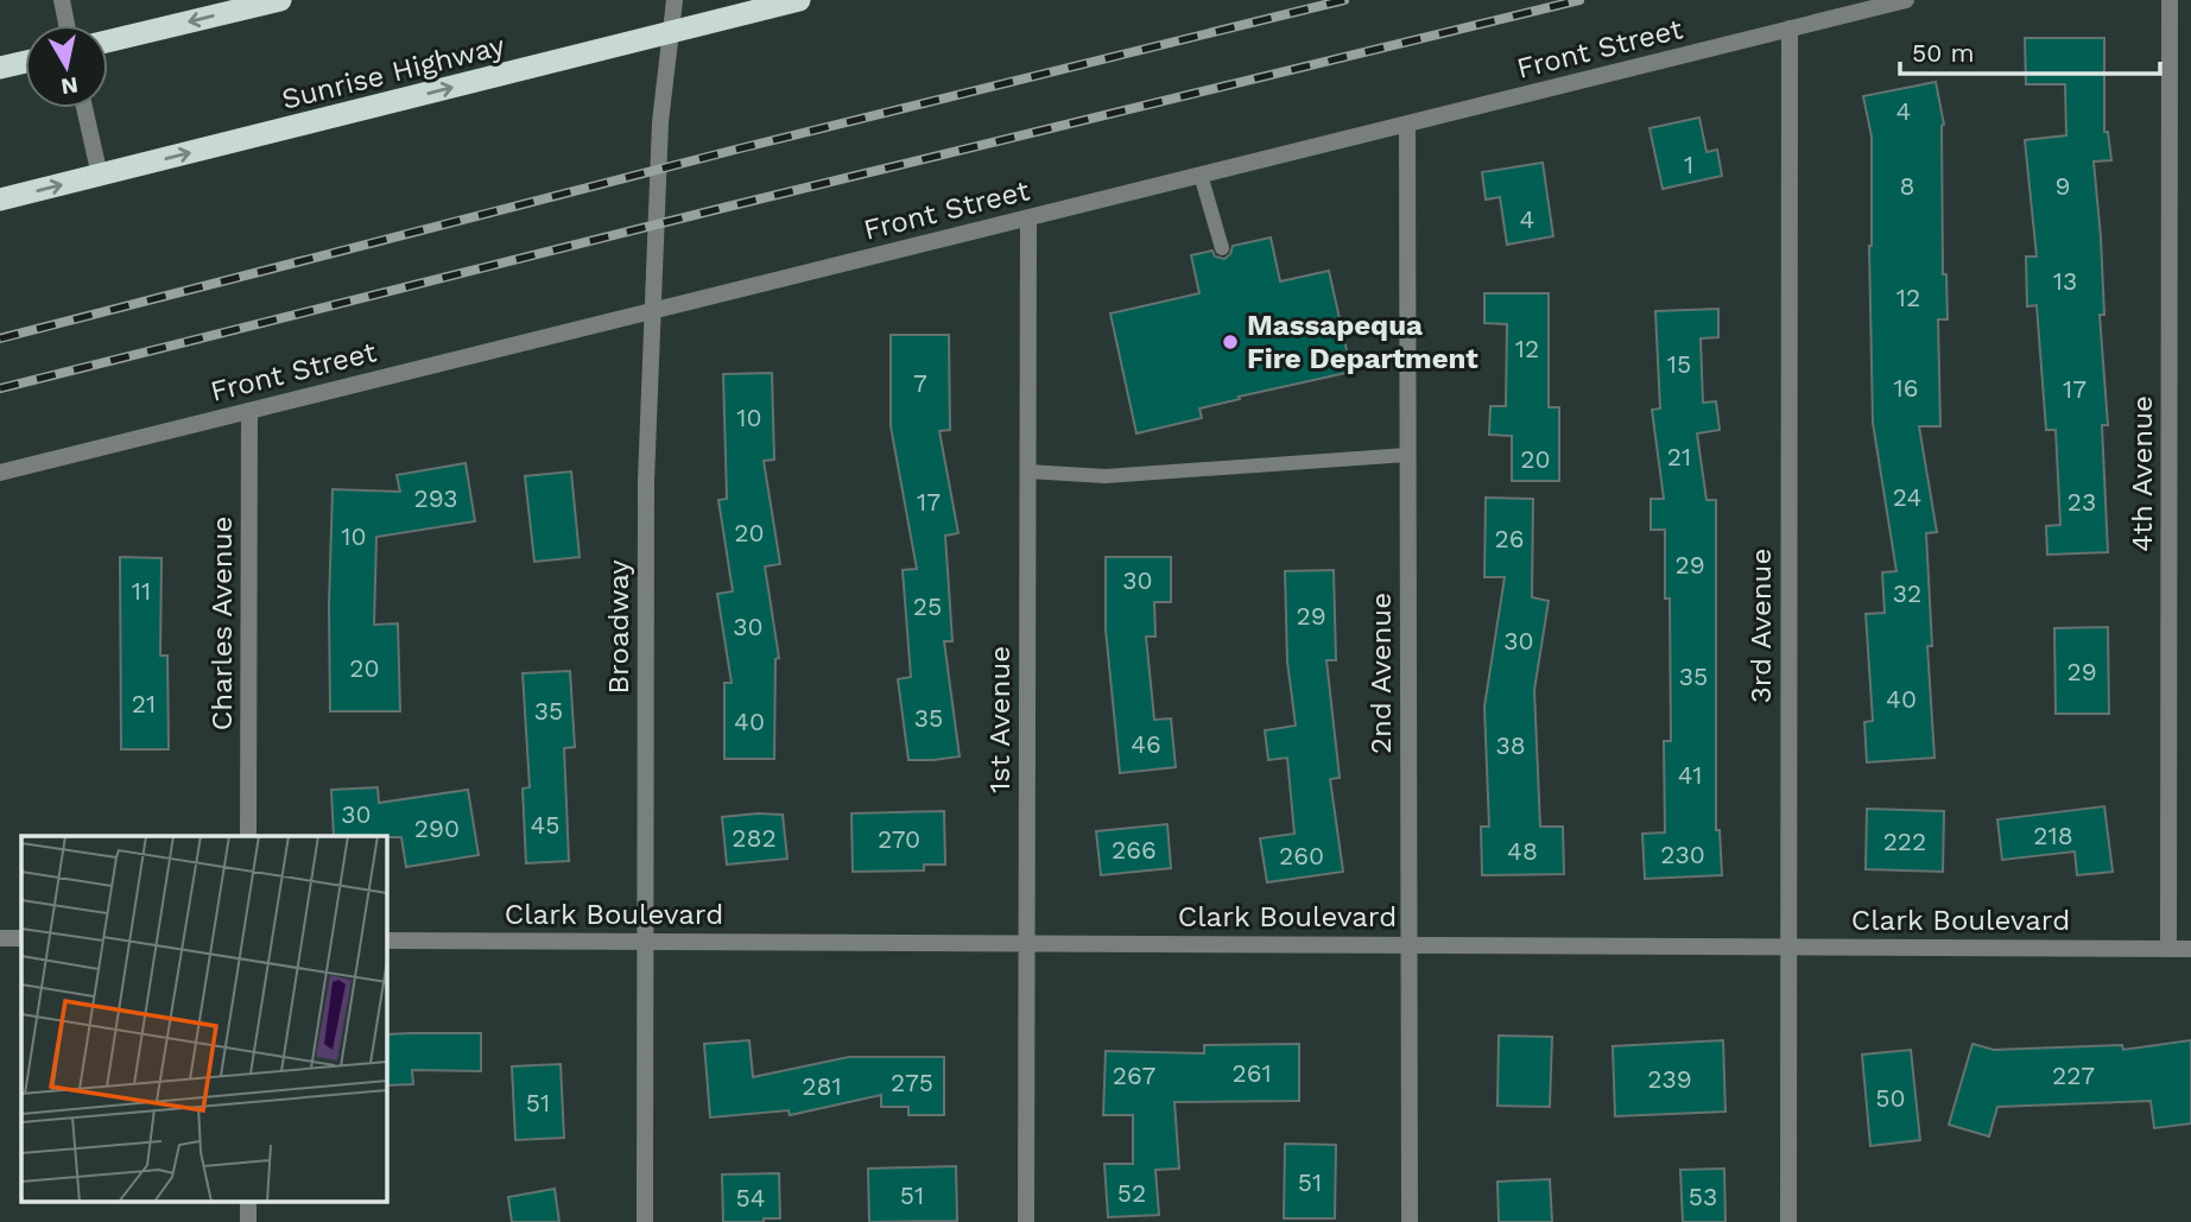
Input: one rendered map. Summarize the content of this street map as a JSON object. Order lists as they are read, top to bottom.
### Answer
{
  "streets": {
    "highway": ["Sunrise Highway"],
    "street": [
      "Front Street",
      "4th Avenue",
      "Charles Avenue",
      "3rd Avenue",
      "Broadway",
      "2nd Avenue",
      "1st Avenue",
      "Clark Boulevard"
    ]
  },
  "crossings": [
    ["Front Street", "Charles Avenue"],
    ["Front Street", "3rd Avenue"],
    ["Front Street", "Broadway"],
    ["Front Street", "2nd Avenue"],
    ["Front Street", "1st Avenue"],
    ["Sunrise Highway", "Broadway"],
    ["4th Avenue", "Clark Boulevard"],
    ["3rd Avenue", "Clark Boulevard"],
    ["Broadway", "Clark Boulevard"],
    ["2nd Avenue", "Clark Boulevard"],
    ["1st Avenue", "Clark Boulevard"]
  ],
  "one_way": ["Sunrise Highway"],
  "places": ["Massapequa Fire Department"],
  "house_numbers": [
    "4",
    "1",
    "8",
    "9",
    "4",
    "13",
    "12",
    "12",
    "15",
    "7",
    "16",
    "17",
    "10",
    "21",
    "20",
    "24",
    "293",
    "17",
    "23",
    "20",
    "10",
    "26",
    "29",
    "30",
    "11",
    "32",
    "25",
    "29",
    "30",
    "30",
    "20",
    "29",
    "35",
    "40",
    "21",
    "35",
    "35",
    "40",
    "46",
    "38",
    "41",
    "30",
    "45",
    "290",
    "218",
    "282",
    "270",
    "222",
    "266",
    "48",
    "230",
    "260",
    "261",
    "267",
    "227",
    "239",
    "275",
    "281",
    "50",
    "51",
    "51",
    "52",
    "51",
    "53",
    "54"
  ],
  "scale_bar": "50 m",
  "north": "bottom"
}
